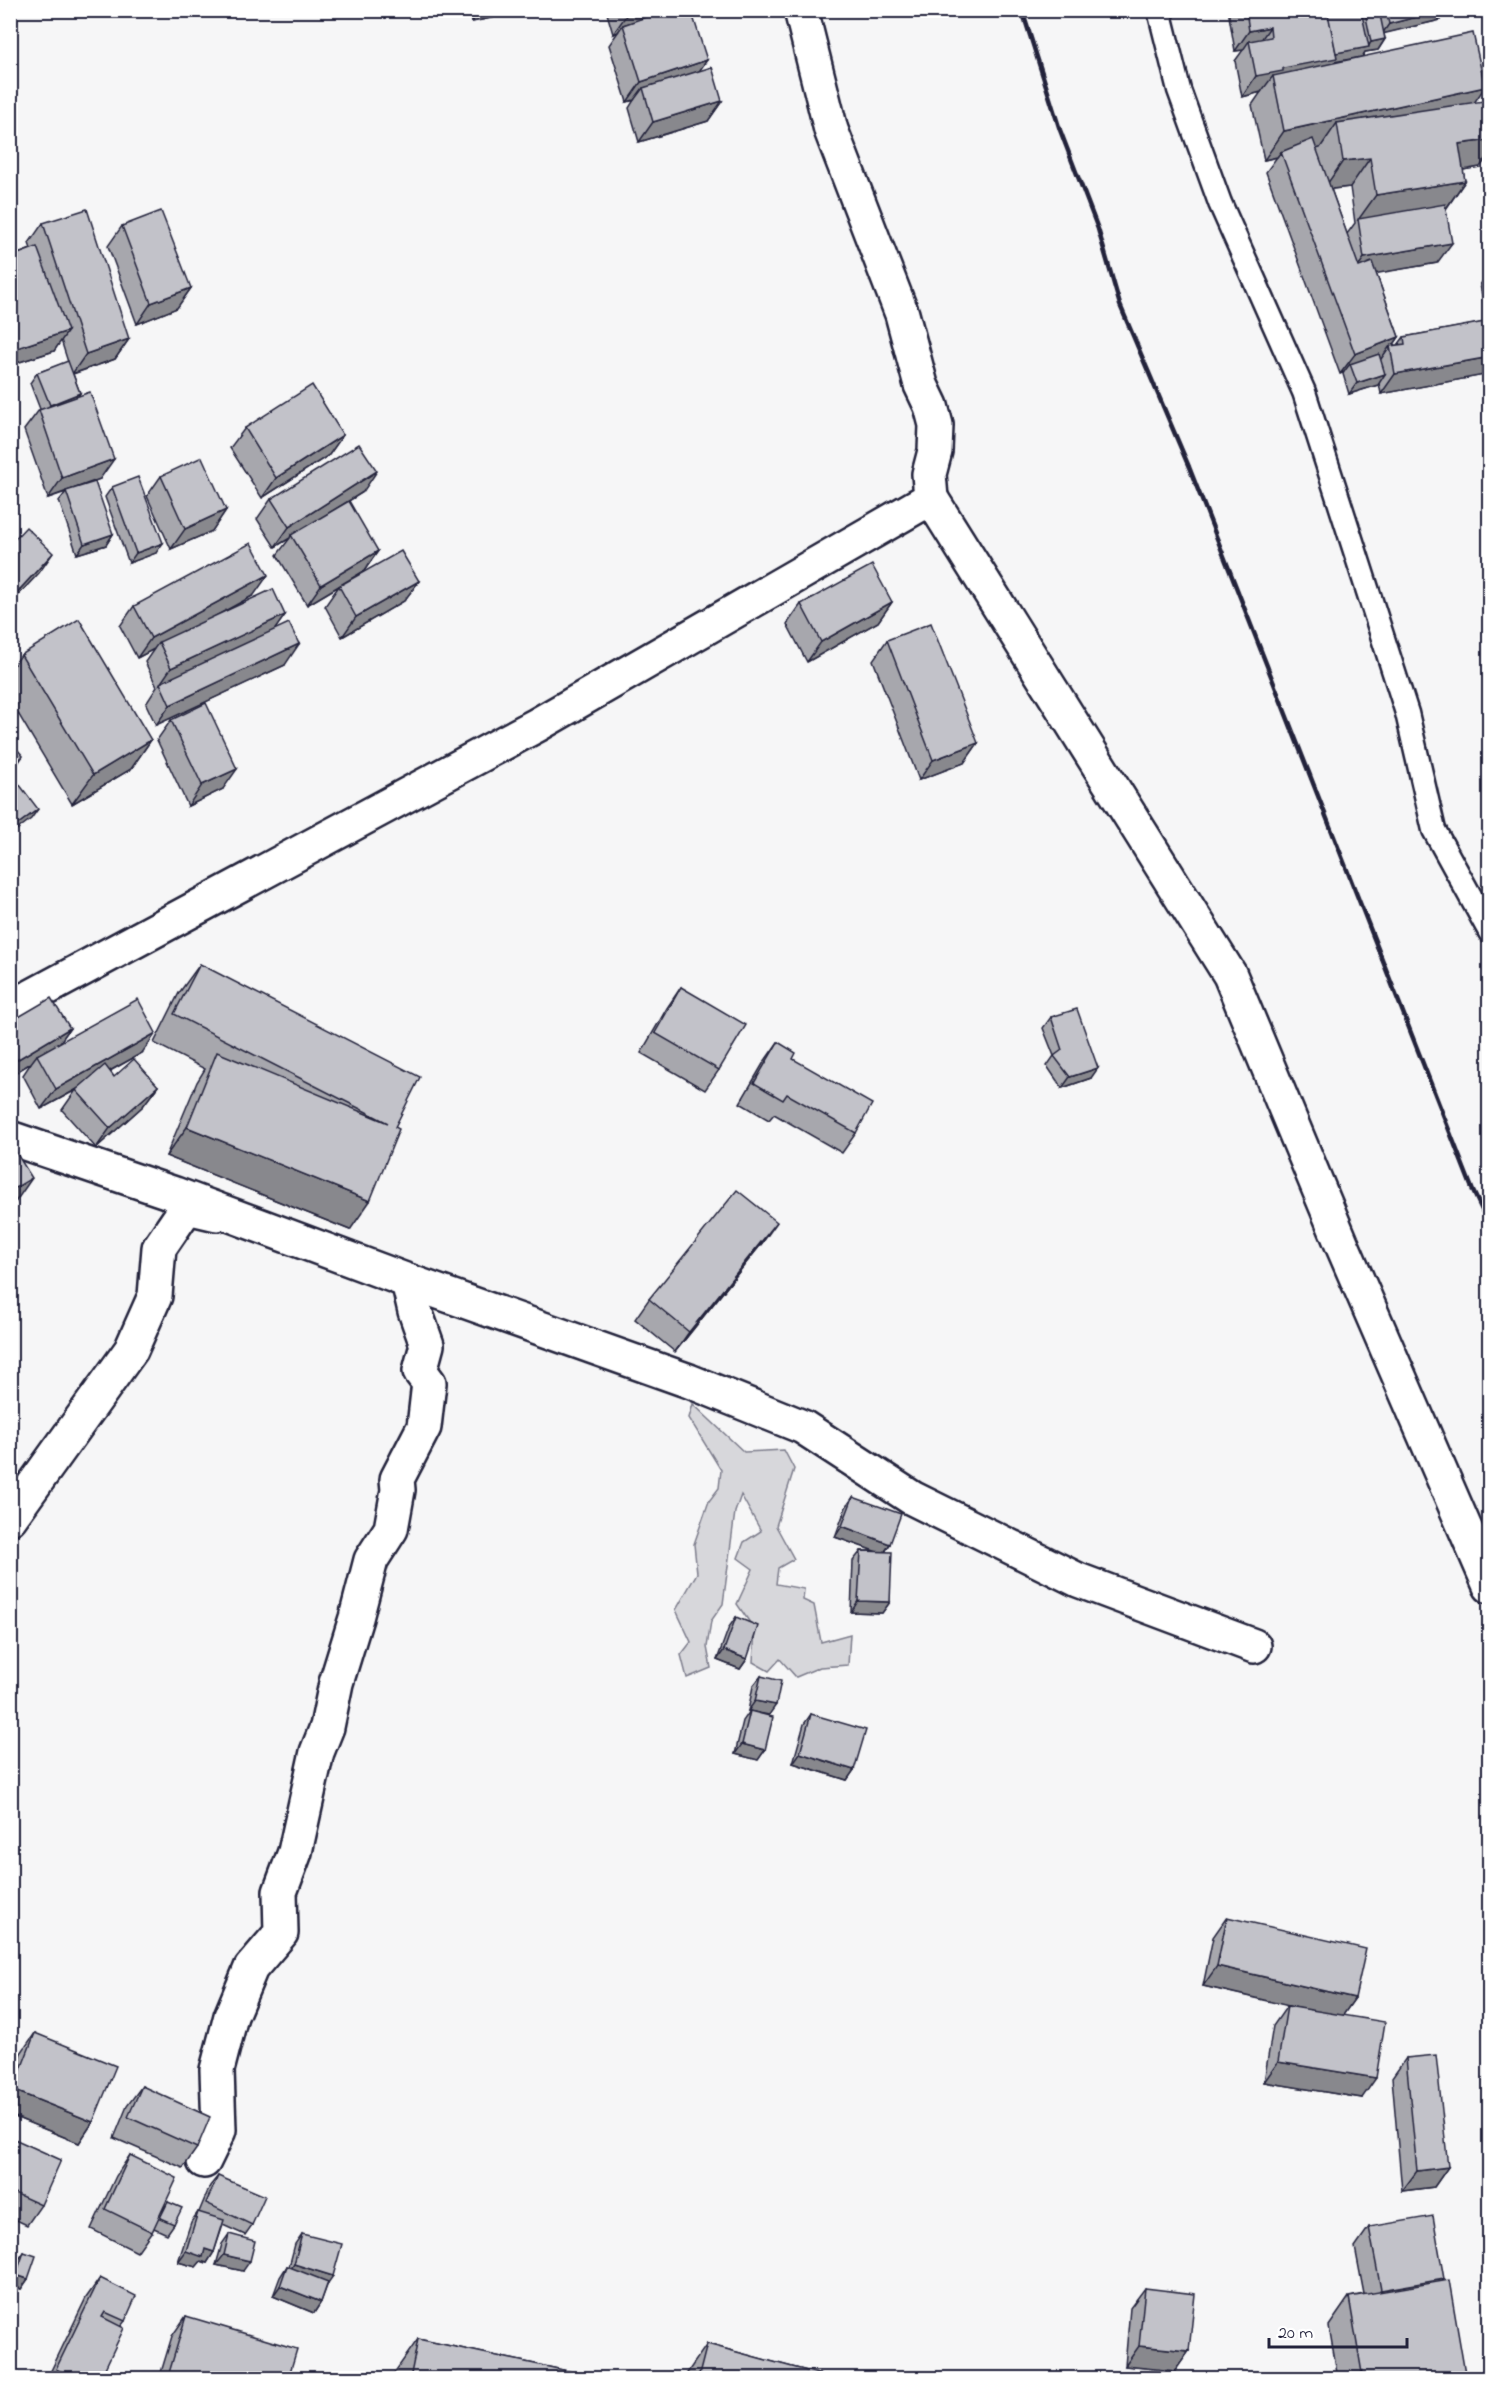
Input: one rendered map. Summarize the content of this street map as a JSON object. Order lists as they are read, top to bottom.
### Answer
{
  "scale_bar": "20 m"
}
